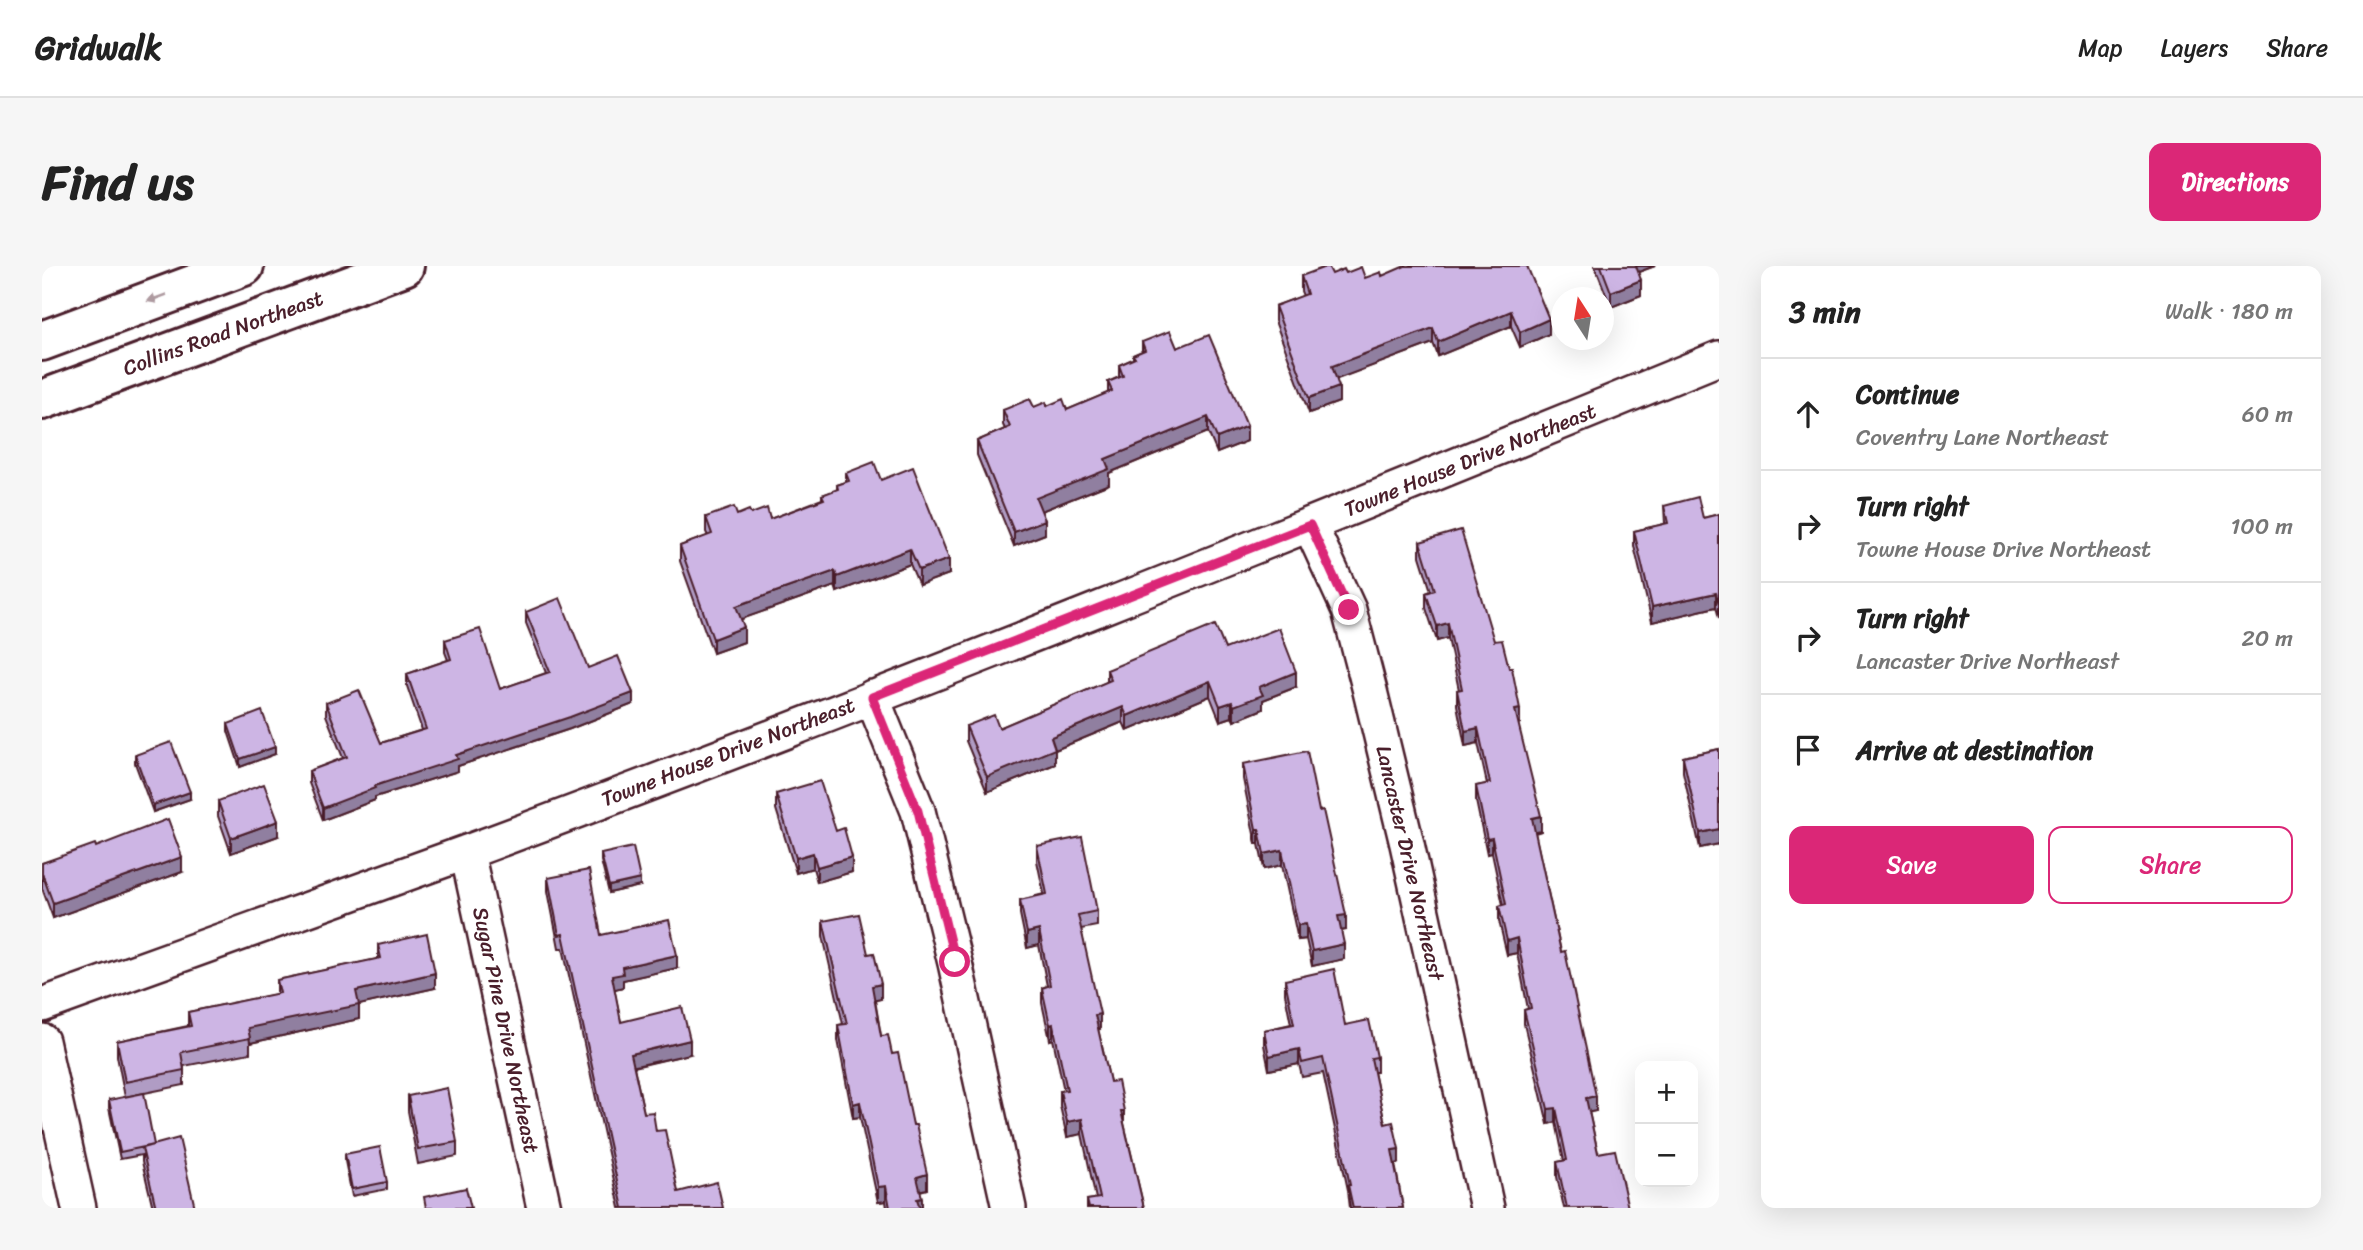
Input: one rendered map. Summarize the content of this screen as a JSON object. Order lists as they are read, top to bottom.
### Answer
{
  "streets": {
    "highway": ["Collins Road Northeast"],
    "street": ["Towne House Drive Northeast", "Lancaster Drive Northeast", "Sugar Pine Drive Northeast"]
  },
  "crossings": [
    ["Towne House Drive Northeast", "Lancaster Drive Northeast"],
    ["Towne House Drive Northeast", "Sugar Pine Drive Northeast"]
  ],
  "north": "top",
  "page": {
    "header": "Gridwalk",
    "nav": ["Map", "Layers", "Share"],
    "title": "Find us",
    "buttons": [
      "Directions",
      ["Save", "Share"]
    ],
    "heading": ["3 min", "Walk · 180 m"],
    "list": [
      ["Continue", "Coventry Lane Northeast", "60 m"],
      ["Turn right", "Towne House Drive Northeast", "100 m"],
      ["Turn right", "Lancaster Drive Northeast", "20 m"],
      "Arrive at destination"
    ],
    "map_buttons": ["+", "−"]
  }
}
